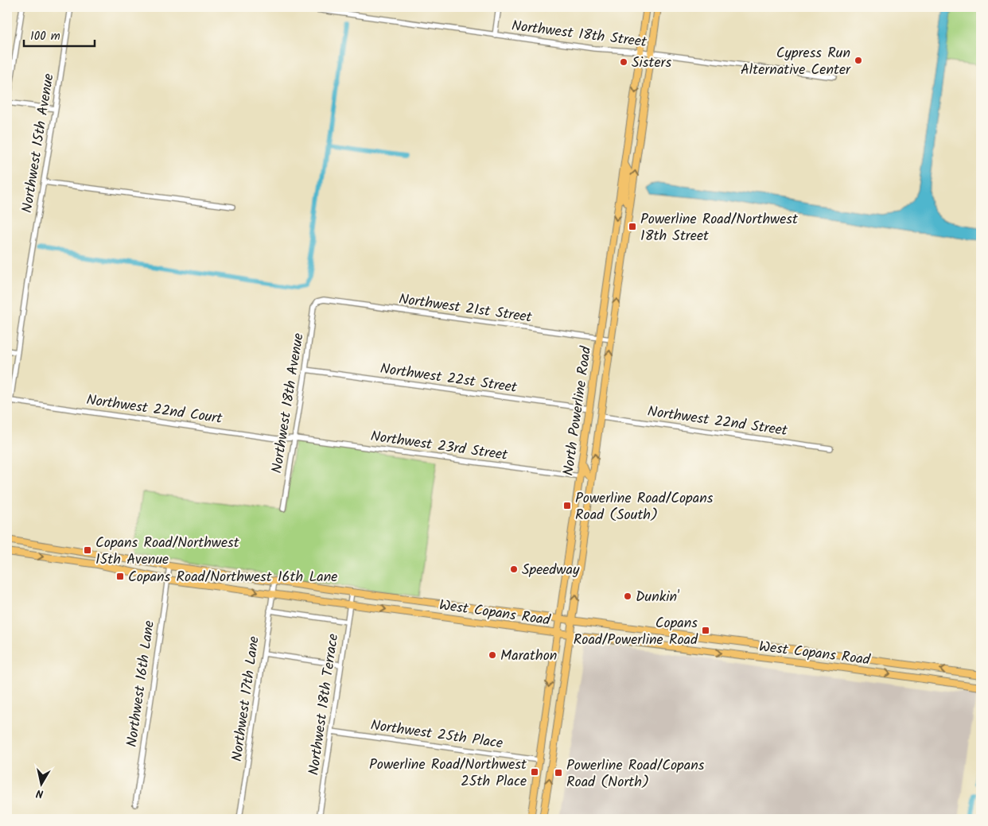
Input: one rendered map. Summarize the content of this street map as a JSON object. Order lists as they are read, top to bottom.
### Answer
{
  "streets": {
    "main road": ["North Powerline Road", "West Copans Road"],
    "street": [
      "Northwest 18th Street",
      "Northwest 15th Avenue",
      "Northwest 21st Street",
      "Northwest 22st Street",
      "Northwest 18th Avenue",
      "Northwest 22nd Court",
      "Northwest 22nd Street",
      "Northwest 23rd Street",
      "Northwest 16th Lane",
      "Northwest 17th Lane",
      "Northwest 18th Terrace",
      "Northwest 25th Place"
    ]
  },
  "crossings": [
    ["Northwest 18th Street", "North Powerline Road"],
    ["Northwest 15th Avenue", "Northwest 22nd Court"],
    ["Northwest 21st Street", "Northwest 18th Avenue"],
    ["Northwest 21st Street", "North Powerline Road"],
    ["Northwest 22st Street", "Northwest 18th Avenue"],
    ["Northwest 22st Street", "North Powerline Road"],
    ["Northwest 18th Avenue", "Northwest 22nd Court"],
    ["Northwest 18th Avenue", "Northwest 23rd Street"],
    ["Northwest 22nd Court", "Northwest 23rd Street"],
    ["North Powerline Road", "Northwest 22nd Street"],
    ["North Powerline Road", "Northwest 23rd Street"],
    ["North Powerline Road", "West Copans Road"],
    ["North Powerline Road", "Northwest 25th Place"],
    ["West Copans Road", "Northwest 16th Lane"],
    ["West Copans Road", "Northwest 17th Lane"],
    ["West Copans Road", "Northwest 18th Terrace"],
    ["Northwest 18th Terrace", "Northwest 25th Place"]
  ],
  "places": {
    "other": [
      "Cypress Run Alternative Center",
      "Sisters",
      "Speedway",
      "Dunkin'",
      "Marathon"
    ],
    "transit": [
      "Powerline Road/Northwest 18th Street",
      "Powerline Road/Copans Road (South)",
      "Copans Road/Northwest 15th Avenue",
      "Copans Road/Northwest 16th Lane",
      "Copans Road/Powerline Road",
      "Powerline Road/Northwest 25th Place",
      "Powerline Road/Copans Road (North)"
    ]
  },
  "scale_bar": "100 m",
  "north": "bottom"
}
